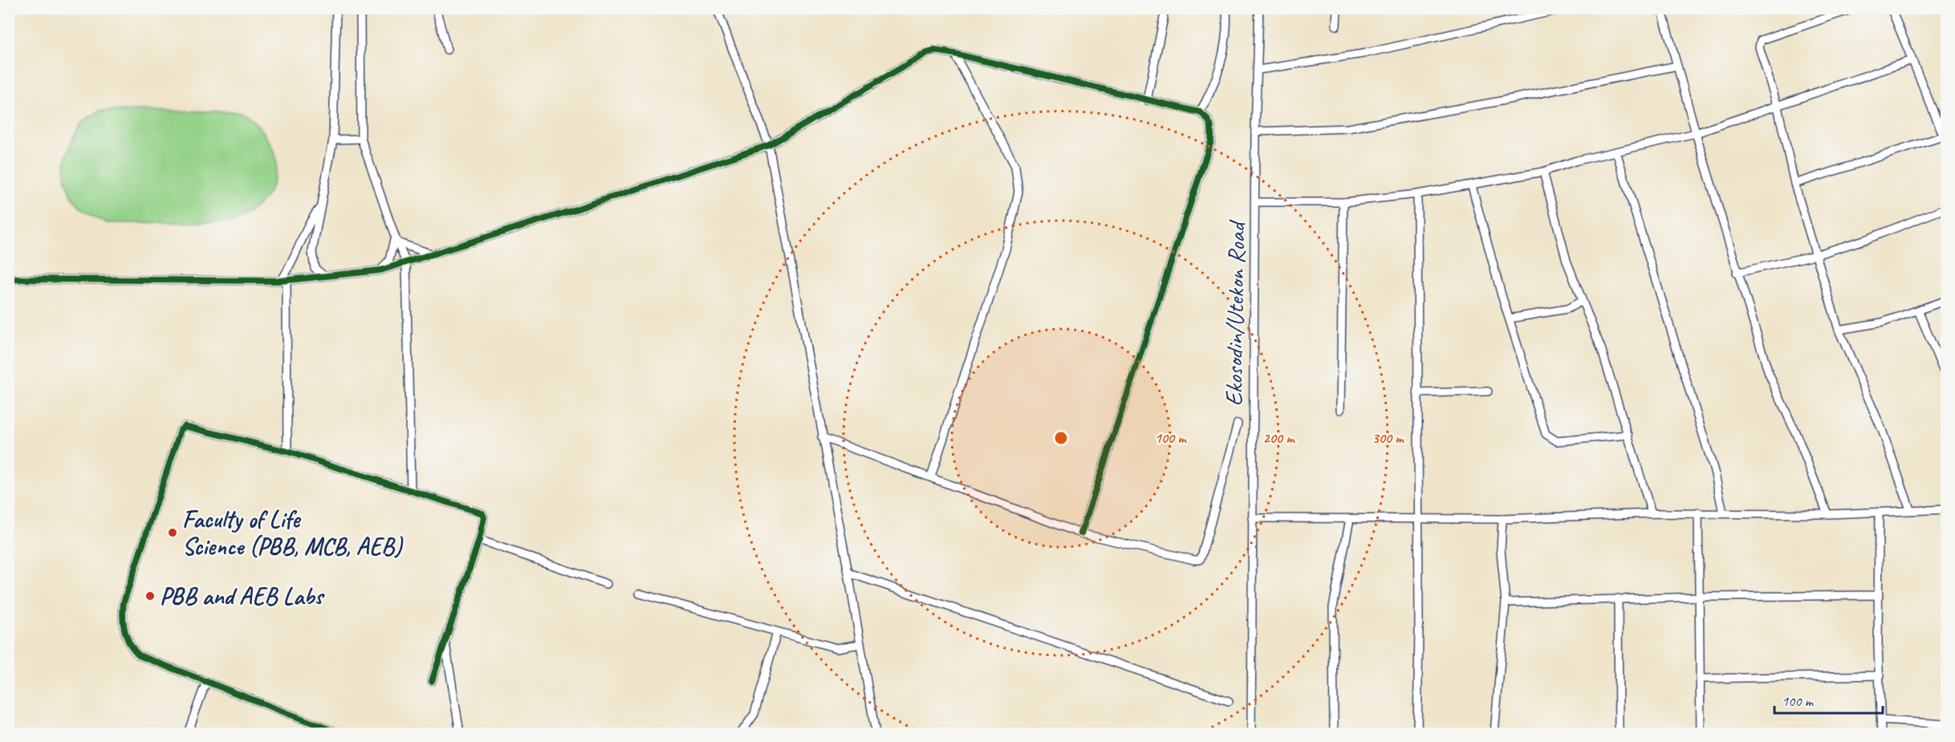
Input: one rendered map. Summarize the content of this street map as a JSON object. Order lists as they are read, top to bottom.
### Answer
{
  "streets": {
    "street": ["Ekosodin/Utekon Road"]
  },
  "places": ["Faculty of Life Science (PBB, MCB, AEB)", "PBB and AEB Labs"],
  "scale_bar": "100 m",
  "rings": ["100 m", "200 m", "300 m"]
}
